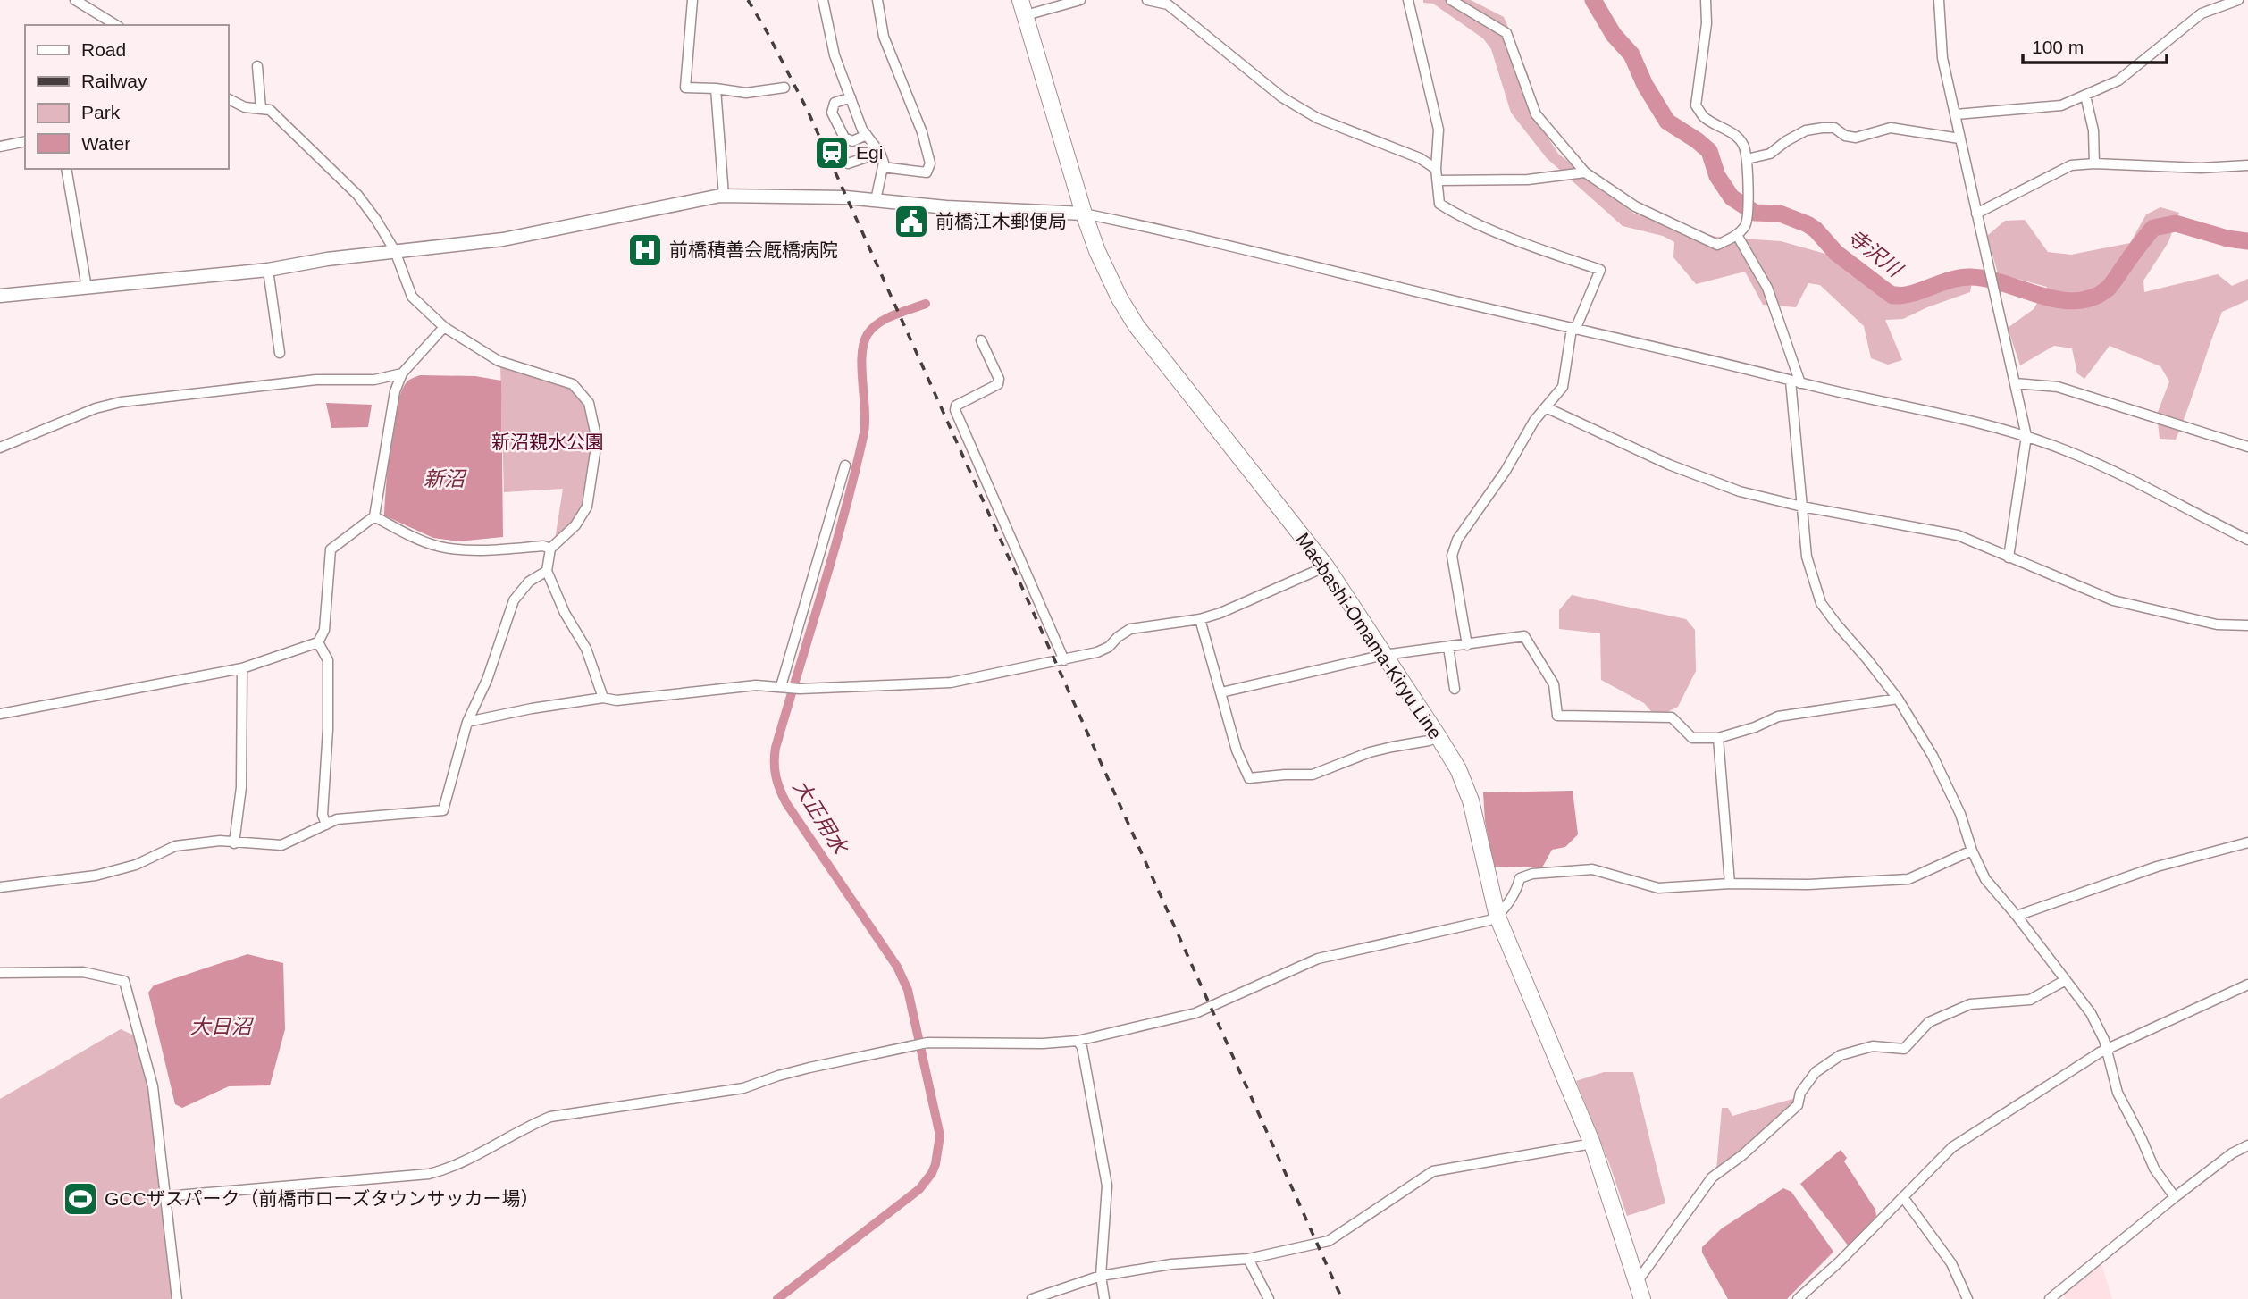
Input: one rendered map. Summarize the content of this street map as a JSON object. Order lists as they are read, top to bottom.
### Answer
{
  "streets": {
    "main road": ["Maebashi-Omama-Kiryu Line"]
  },
  "water": [
    "寺沢川",
    "新沼",
    "大正用水",
    "大日沼"
  ],
  "parks": ["新沼親水公園"],
  "places": {
    "station": ["Egi"],
    "public building": ["前橋江木郵便局"],
    "hospital": ["前橋積善会厩橋病院"],
    "sports": ["GCCザスパーク（前橋市ローズタウンサッカー場）"]
  },
  "legend": [
    "Road",
    "Railway",
    "Park",
    "Water"
  ],
  "scale_bar": "100 m"
}
